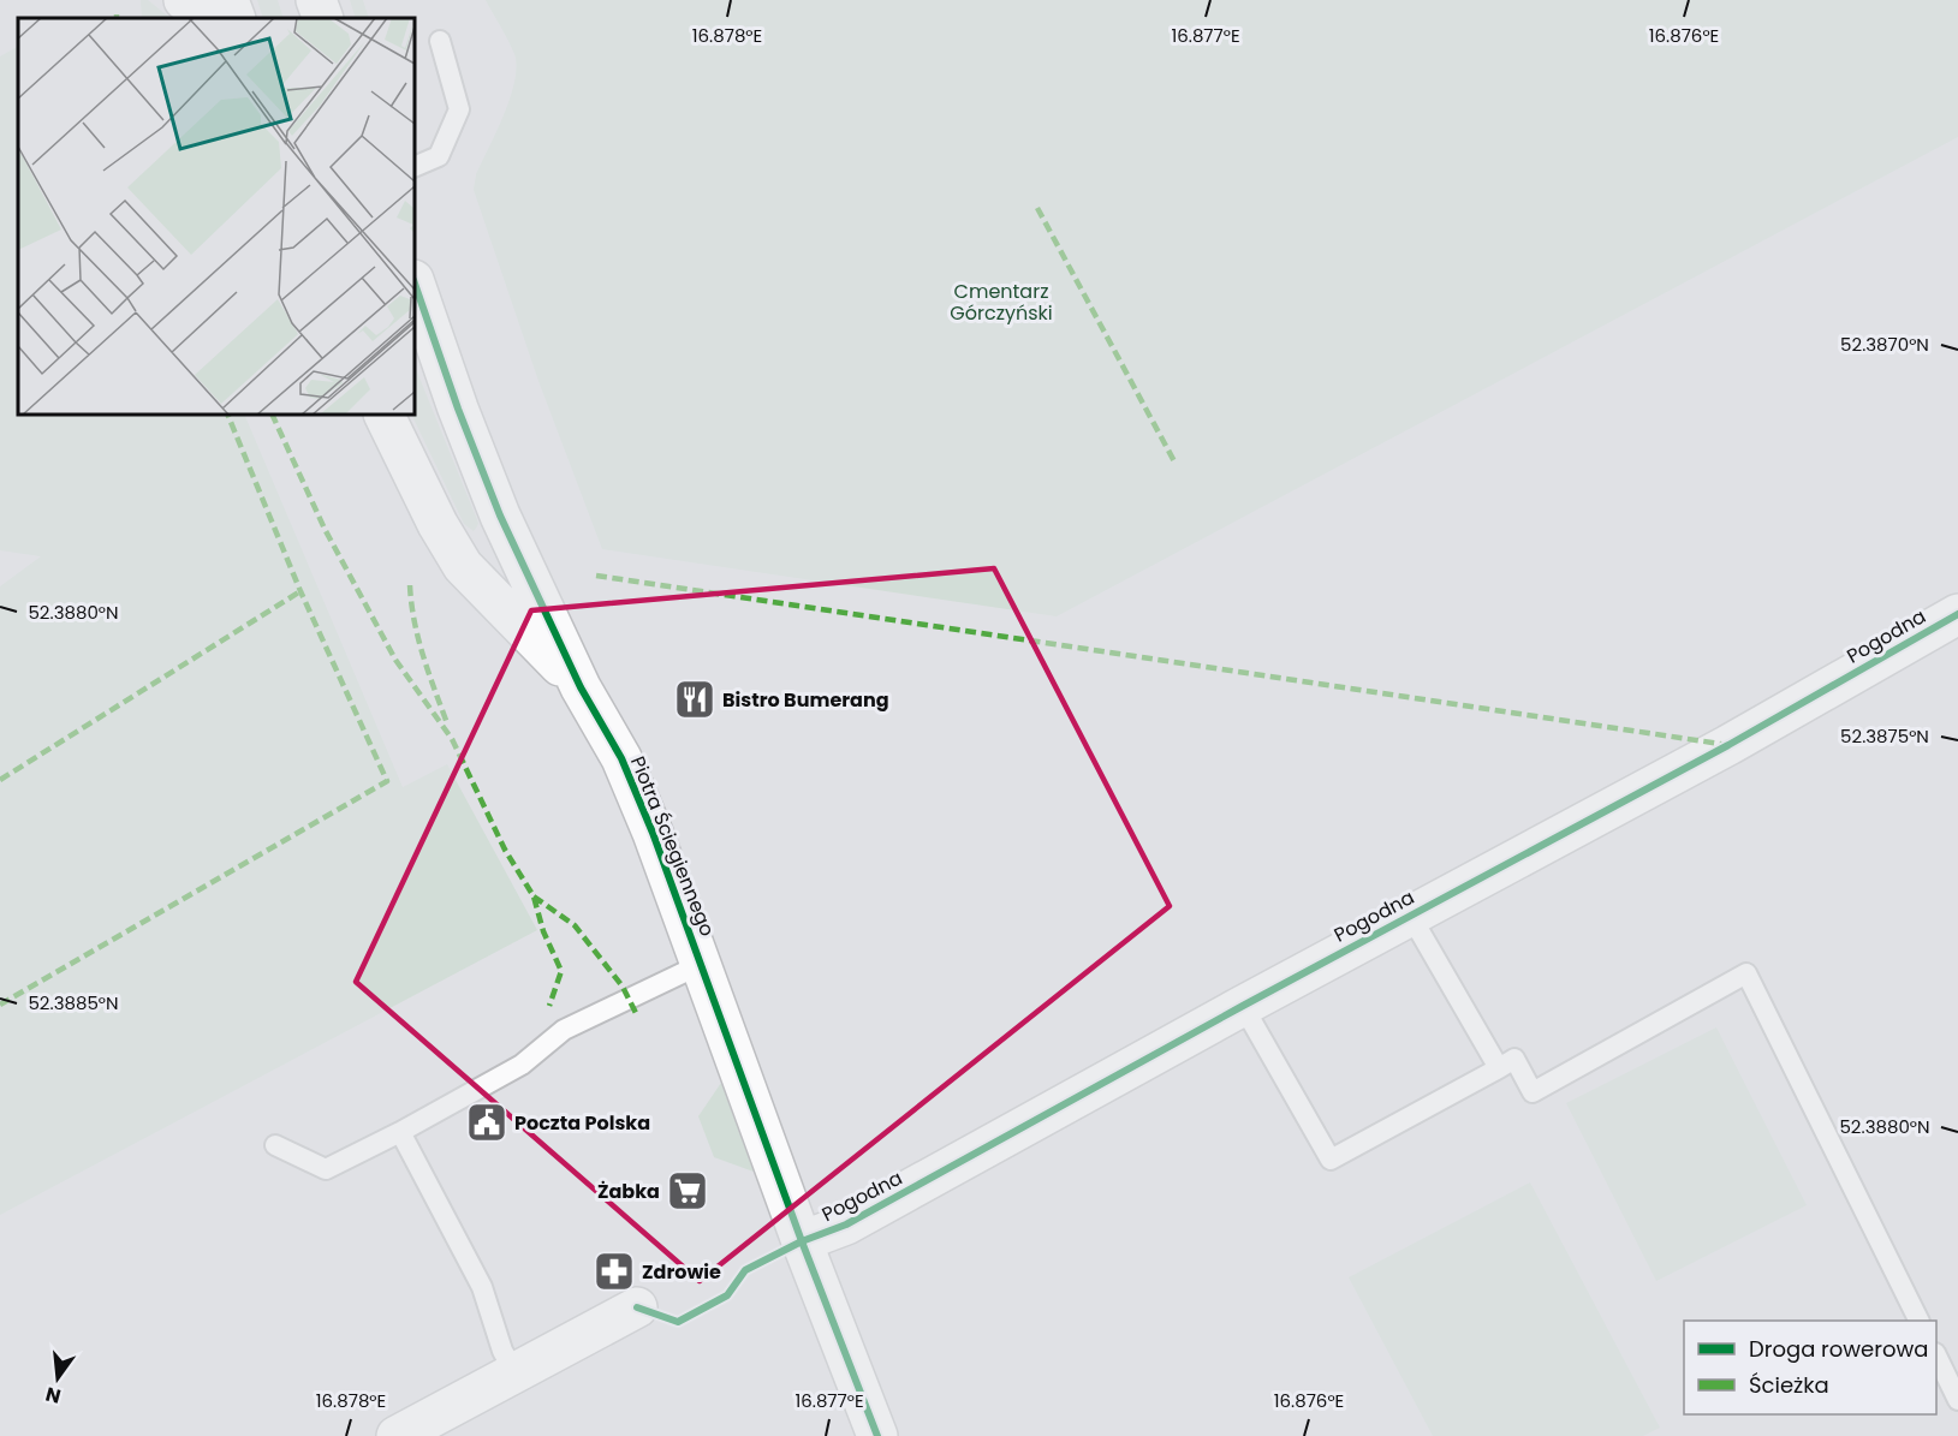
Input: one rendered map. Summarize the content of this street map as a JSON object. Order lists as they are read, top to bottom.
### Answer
{
  "streets": {
    "street": ["Pogodna", "Piotra Ściegiennego"]
  },
  "crossings": [
    ["Pogodna", "Piotra Ściegiennego"]
  ],
  "parks": ["Cmentarz Górczyński"],
  "places": {
    "restaurant": ["Bistro Bumerang"],
    "public building": ["Poczta Polska"],
    "supermarket": ["Żabka"],
    "pharmacy": ["Zdrowie"]
  },
  "legend": ["Droga rowerowa", "Ścieżka"],
  "north": "bottom",
  "coordinates": [
    "16.878°E",
    "16.877°E",
    "16.876°E",
    "52.3870°N",
    "52.3880°N",
    "52.3875°N",
    "52.3885°N"
  ]
}
